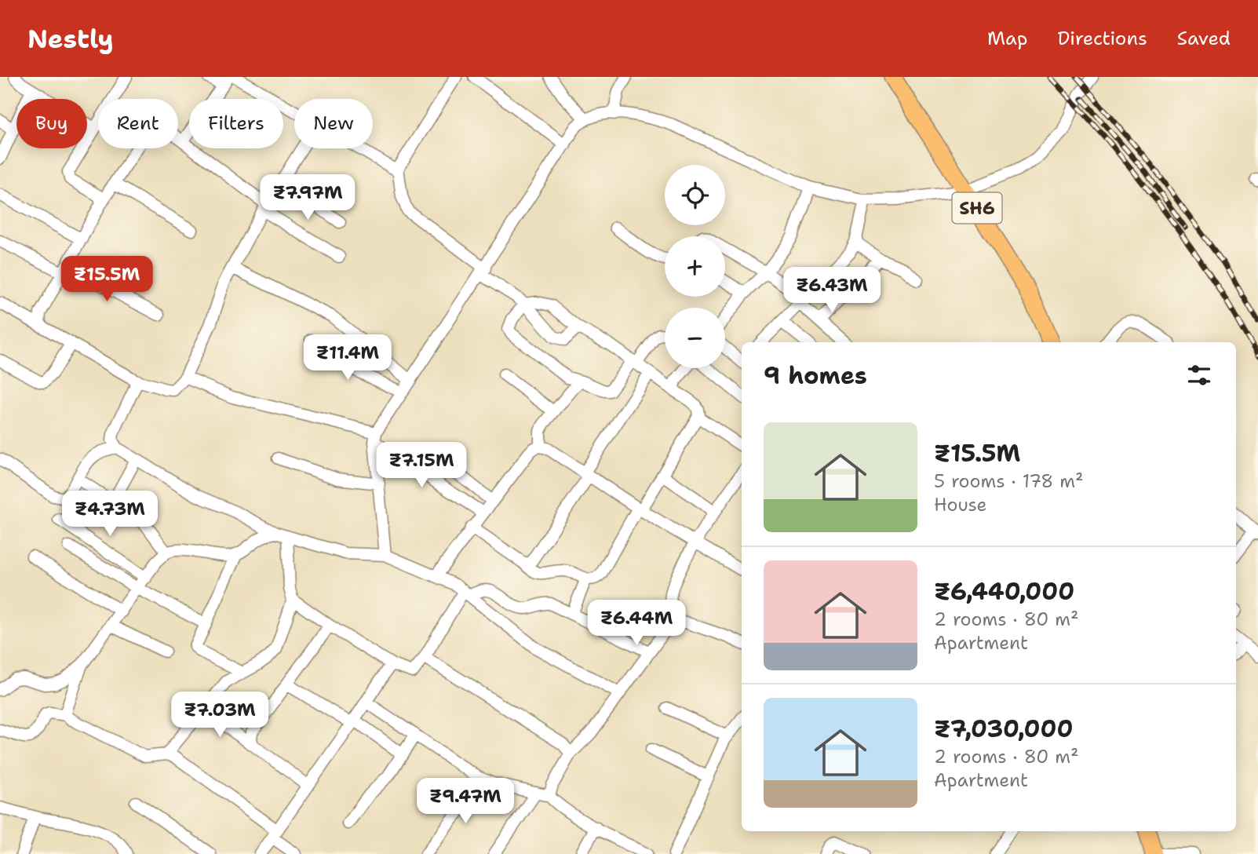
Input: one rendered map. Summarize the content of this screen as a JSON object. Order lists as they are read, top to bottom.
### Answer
{
  "streets": {
    "main road": ["SH6"]
  },
  "page": {
    "header": "Nestly",
    "nav": ["Map", "Directions", "Saved"],
    "chip": [
      "Buy",
      "Rent",
      "Filters",
      "New"
    ],
    "map_buttons": ["+", "−"],
    "price": [
      "₹7.97M",
      "₹15.5M",
      "₹6.43M",
      "₹11.4M",
      "₹7.15M",
      "₹4.73M",
      "₹6.44M",
      "₹7.03M",
      "₹9.47M"
    ],
    "heading": "9 homes",
    "list": [
      {
        "name": "₹15.5M",
        "note": "5 rooms · 178 m² · House"
      },
      {
        "name": "₹6,440,000",
        "note": "2 rooms · 80 m² · Apartment"
      },
      {
        "name": "₹7,030,000",
        "note": "2 rooms · 80 m² · Apartment"
      }
    ]
  }
}
